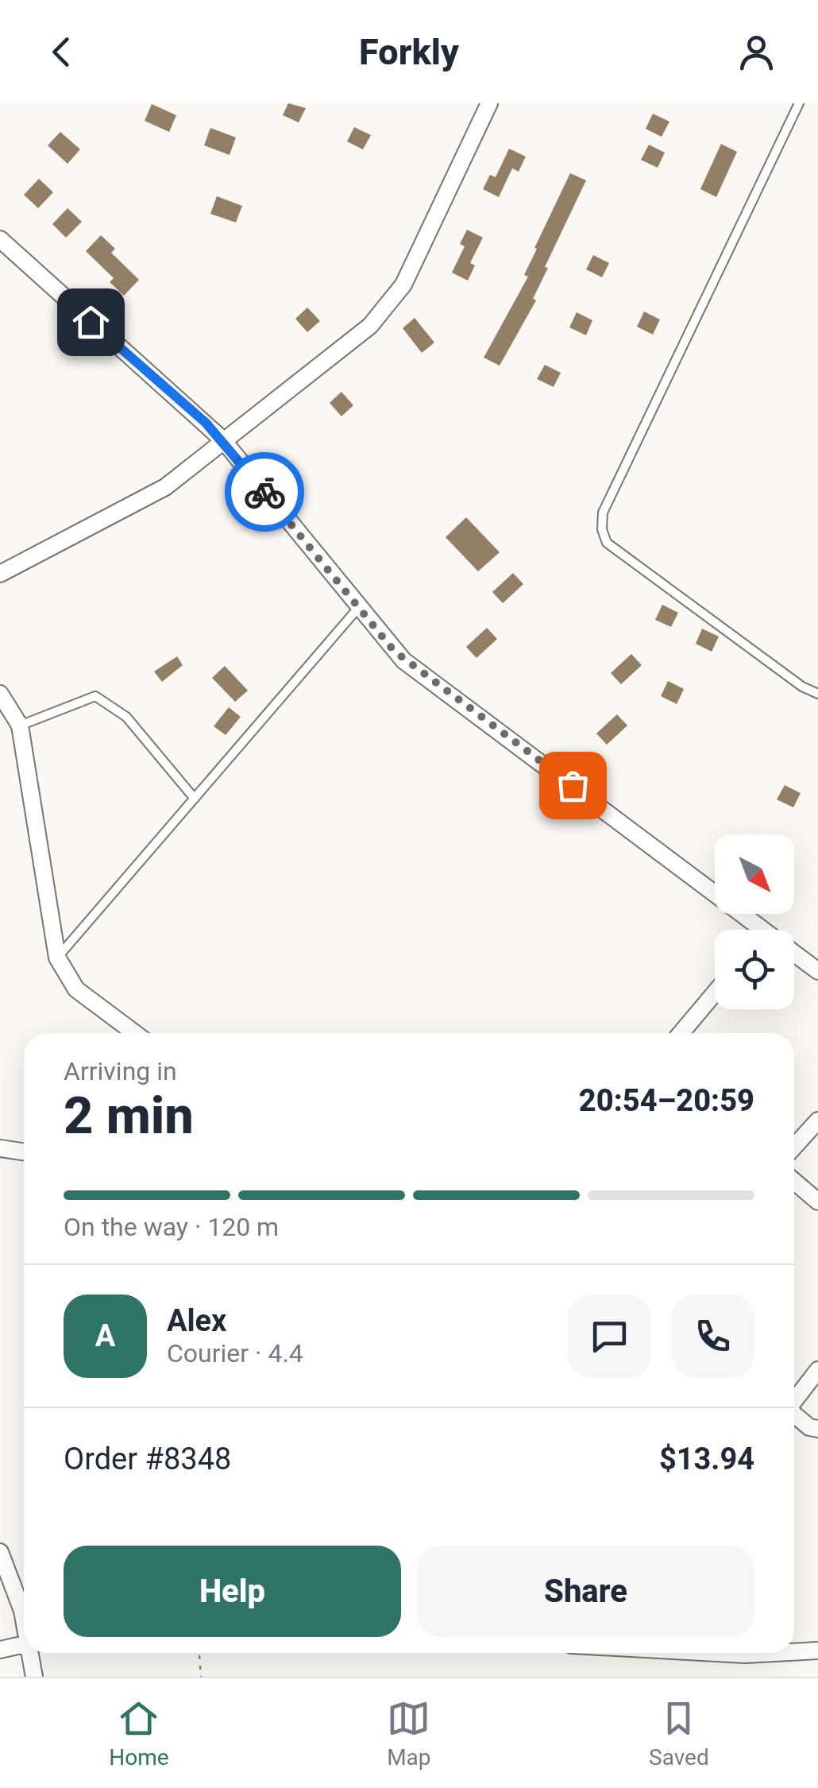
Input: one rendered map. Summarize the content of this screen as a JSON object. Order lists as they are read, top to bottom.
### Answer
{
  "north": "bottom right",
  "page": {
    "header": "Forkly",
    "heading": ["2 min", "Arriving in", "20:54–20:59"],
    "panel": [
      "Alex",
      "Courier · 4.4",
      "Order #8348",
      "$13.94"
    ],
    "bar": "On the way · 120 m",
    "round": "A",
    "buttons": ["Help", "Share"],
    "tabs": ["Home", "Map", "Saved"]
  }
}
